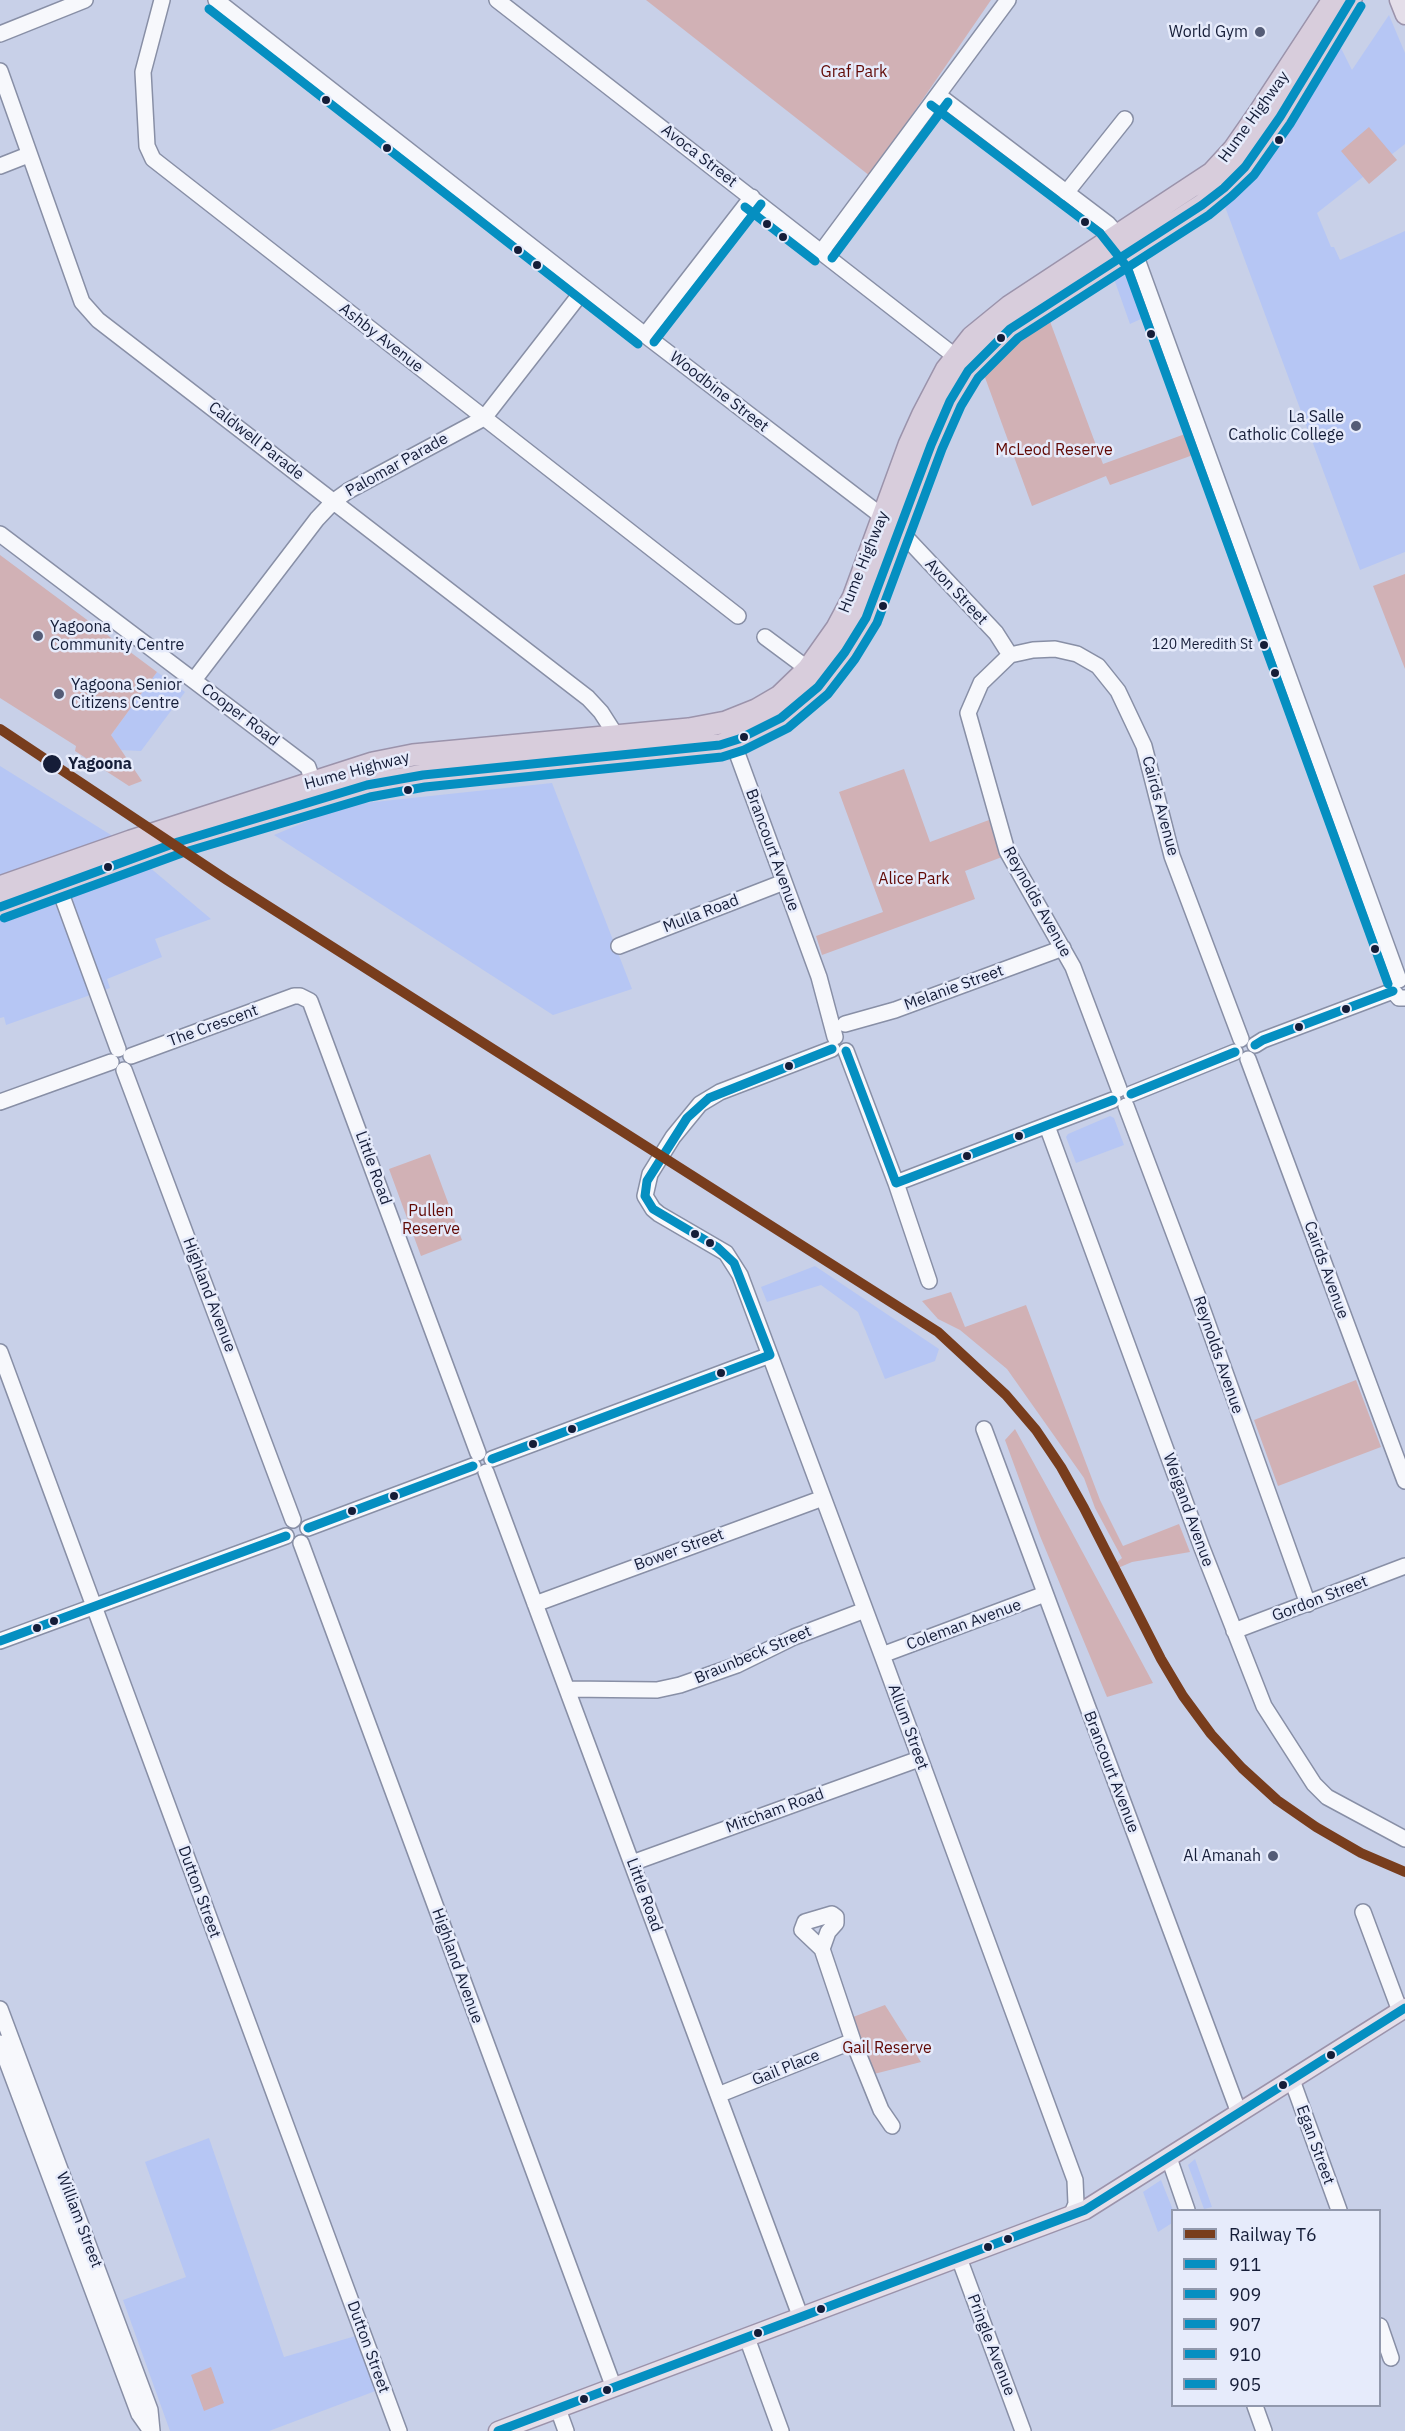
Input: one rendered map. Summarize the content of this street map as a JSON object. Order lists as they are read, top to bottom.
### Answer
{
  "streets": {
    "highway": ["Hume Highway"],
    "street": [
      "Avoca Street",
      "Ashby Avenue",
      "Woodbine Street",
      "Caldwell Parade",
      "Palomar Parade",
      "Avon Street",
      "Cooper Road",
      "Cairds Avenue",
      "Brancourt Avenue",
      "Reynolds Avenue",
      "Mulla Road",
      "Melanie Street",
      "The Crescent",
      "Little Road",
      "Highland Avenue",
      "Weigand Avenue",
      "Bower Street",
      "Gordon Street",
      "Coleman Avenue",
      "Braunbeck Street",
      "Allum Street",
      "Mitcham Road",
      "Dutton Street",
      "Gail Place",
      "Egan Street",
      "William Street",
      "Pringle Avenue"
    ]
  },
  "crossings": [
    ["Hume Highway", "Avoca Street"],
    ["Hume Highway", "Woodbine Street"],
    ["Hume Highway", "Caldwell Parade"],
    ["Hume Highway", "Avon Street"],
    ["Hume Highway", "Cooper Road"],
    ["Hume Highway", "Brancourt Avenue"],
    ["Hume Highway", "Highland Avenue"],
    ["Ashby Avenue", "Palomar Parade"],
    ["Woodbine Street", "Palomar Parade"],
    ["Woodbine Street", "Avon Street"],
    ["Caldwell Parade", "Palomar Parade"],
    ["Palomar Parade", "Cooper Road"],
    ["Avon Street", "Cairds Avenue"],
    ["Avon Street", "Reynolds Avenue"],
    ["Cairds Avenue", "Reynolds Avenue"],
    ["Brancourt Avenue", "Mulla Road"],
    ["Brancourt Avenue", "Melanie Street"],
    ["Brancourt Avenue", "Coleman Avenue"],
    ["Brancourt Avenue", "Allum Street"],
    ["Reynolds Avenue", "Melanie Street"],
    ["Reynolds Avenue", "Gordon Street"],
    ["The Crescent", "Little Road"],
    ["The Crescent", "Highland Avenue"],
    ["Little Road", "Bower Street"],
    ["Little Road", "Braunbeck Street"],
    ["Little Road", "Mitcham Road"],
    ["Little Road", "Gail Place"],
    ["Weigand Avenue", "Gordon Street"],
    ["Bower Street", "Allum Street"],
    ["Coleman Avenue", "Allum Street"],
    ["Braunbeck Street", "Allum Street"],
    ["Allum Street", "Mitcham Road"]
  ],
  "parks": [
    "Graf Park",
    "McLeod Reserve",
    "Alice Park",
    "Pullen Reserve",
    "Gail Reserve"
  ],
  "places": [
    "World Gym",
    "La Salle Catholic College",
    "Yagoona Community Centre",
    "120 Meredith St",
    "Yagoona Senior Citizens Centre",
    "Yagoona",
    "Al Amanah"
  ],
  "lines": [
    "transit line 907",
    "transit line 910",
    "transit line 909",
    "rail line T6",
    "transit line 911",
    "transit line 905"
  ],
  "legend": [
    "Railway T6",
    "911",
    "909",
    "907",
    "910",
    "905"
  ]
}
